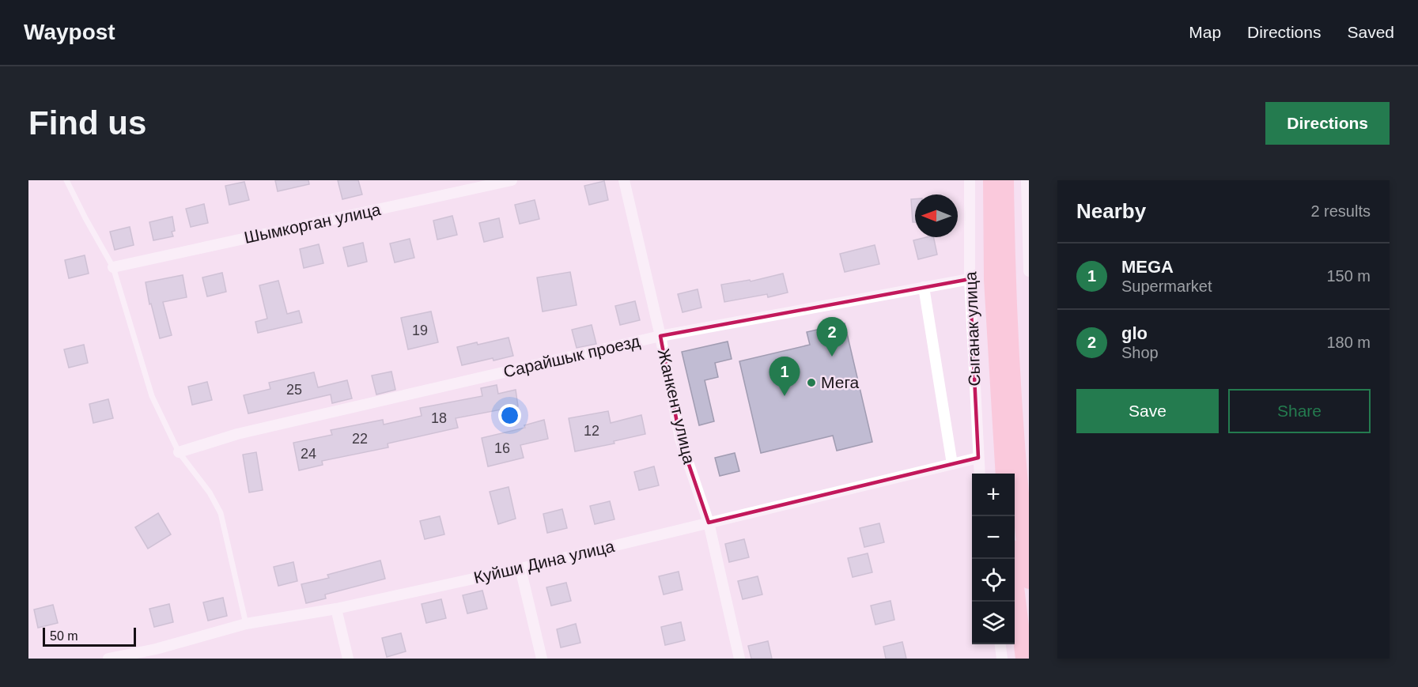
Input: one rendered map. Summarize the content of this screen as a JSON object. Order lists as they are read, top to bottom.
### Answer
{
  "streets": {
    "street": [
      "Шымкорган улица",
      "Сыганак улица",
      "Сарайшык проезд",
      "Жанкент улица",
      "Куйши Дина улица"
    ]
  },
  "crossings": [
    ["Сыганак улица", "Сарайшык проезд"],
    ["Сыганак улица", "Куйши Дина улица"],
    ["Сарайшык проезд", "Жанкент улица"],
    ["Жанкент улица", "Куйши Дина улица"]
  ],
  "places": ["Мега"],
  "house_numbers": [
    "19",
    "25",
    "18",
    "12",
    "22",
    "16",
    "24"
  ],
  "scale_bar": "50 m",
  "north": "left",
  "page": {
    "header": "Waypost",
    "nav": ["Map", "Directions", "Saved"],
    "buttons": [
      "Directions",
      ["Save", "Share"]
    ],
    "title": "Find us",
    "heading": ["Nearby", "2 results"],
    "list": [
      {
        "mark": "1",
        "name": "MEGA",
        "note": "Supermarket",
        "value": "150 m"
      },
      {
        "mark": "2",
        "name": "glo",
        "note": "Shop",
        "value": "180 m"
      }
    ],
    "pins": ["2", "1"],
    "map_buttons": ["+", "−"],
    "scale": "50 m"
  }
}
